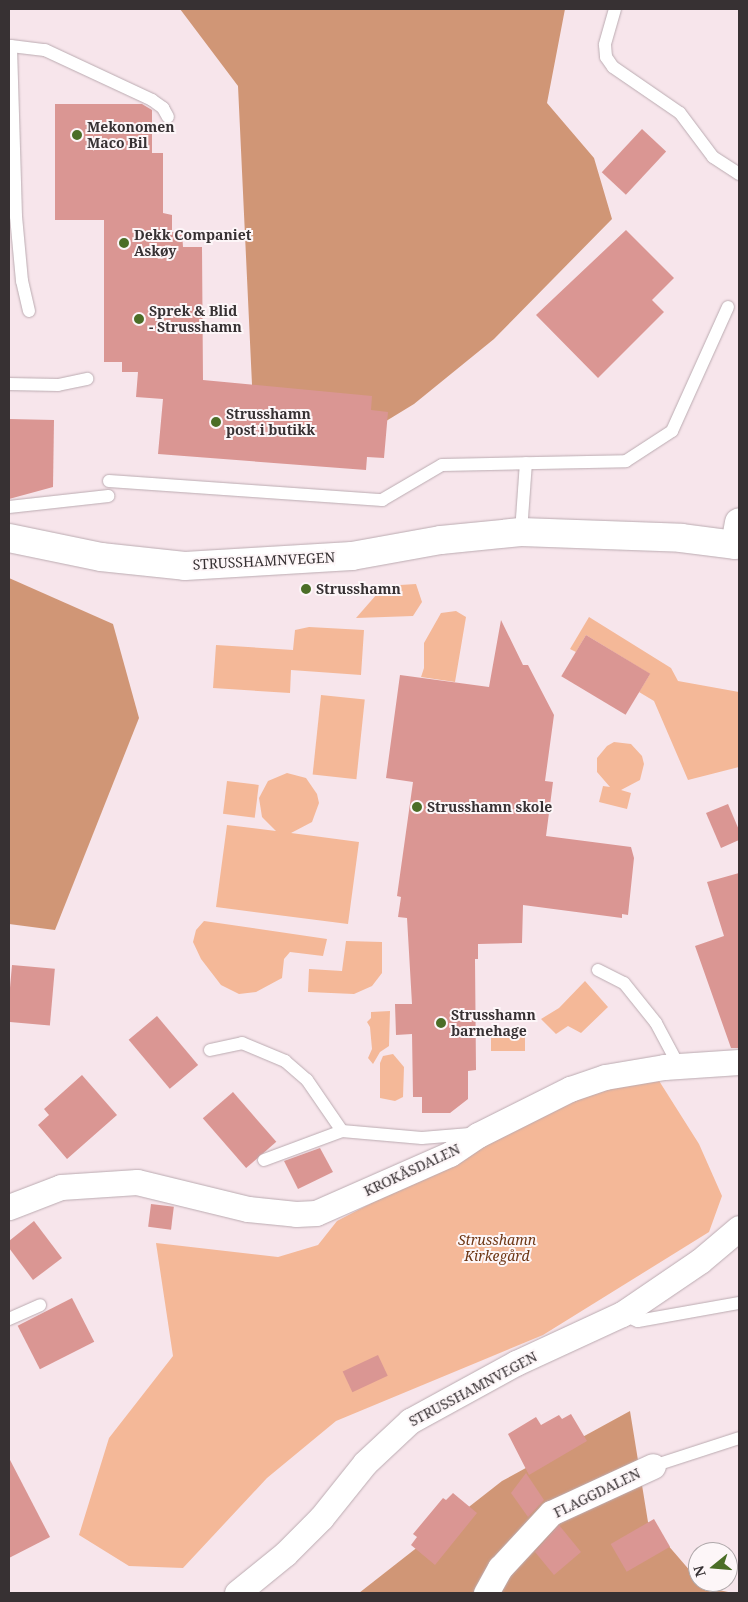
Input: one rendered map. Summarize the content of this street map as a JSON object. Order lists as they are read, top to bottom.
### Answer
{
  "streets": {
    "street": ["STRUSSHAMNVEGEN", "KROKÅSDALEN", "FLAGGDALEN"]
  },
  "parks": ["Strusshamn Kirkegård"],
  "places": [
    "Mekonomen Maco Bil",
    "Dekk Companiet Askøy",
    "Sprek & Blid - Strusshamn",
    "Strusshamn post i butikk",
    "Strusshamn",
    "Strusshamn skole",
    "Strusshamn barnehage"
  ],
  "north": "left"
}
